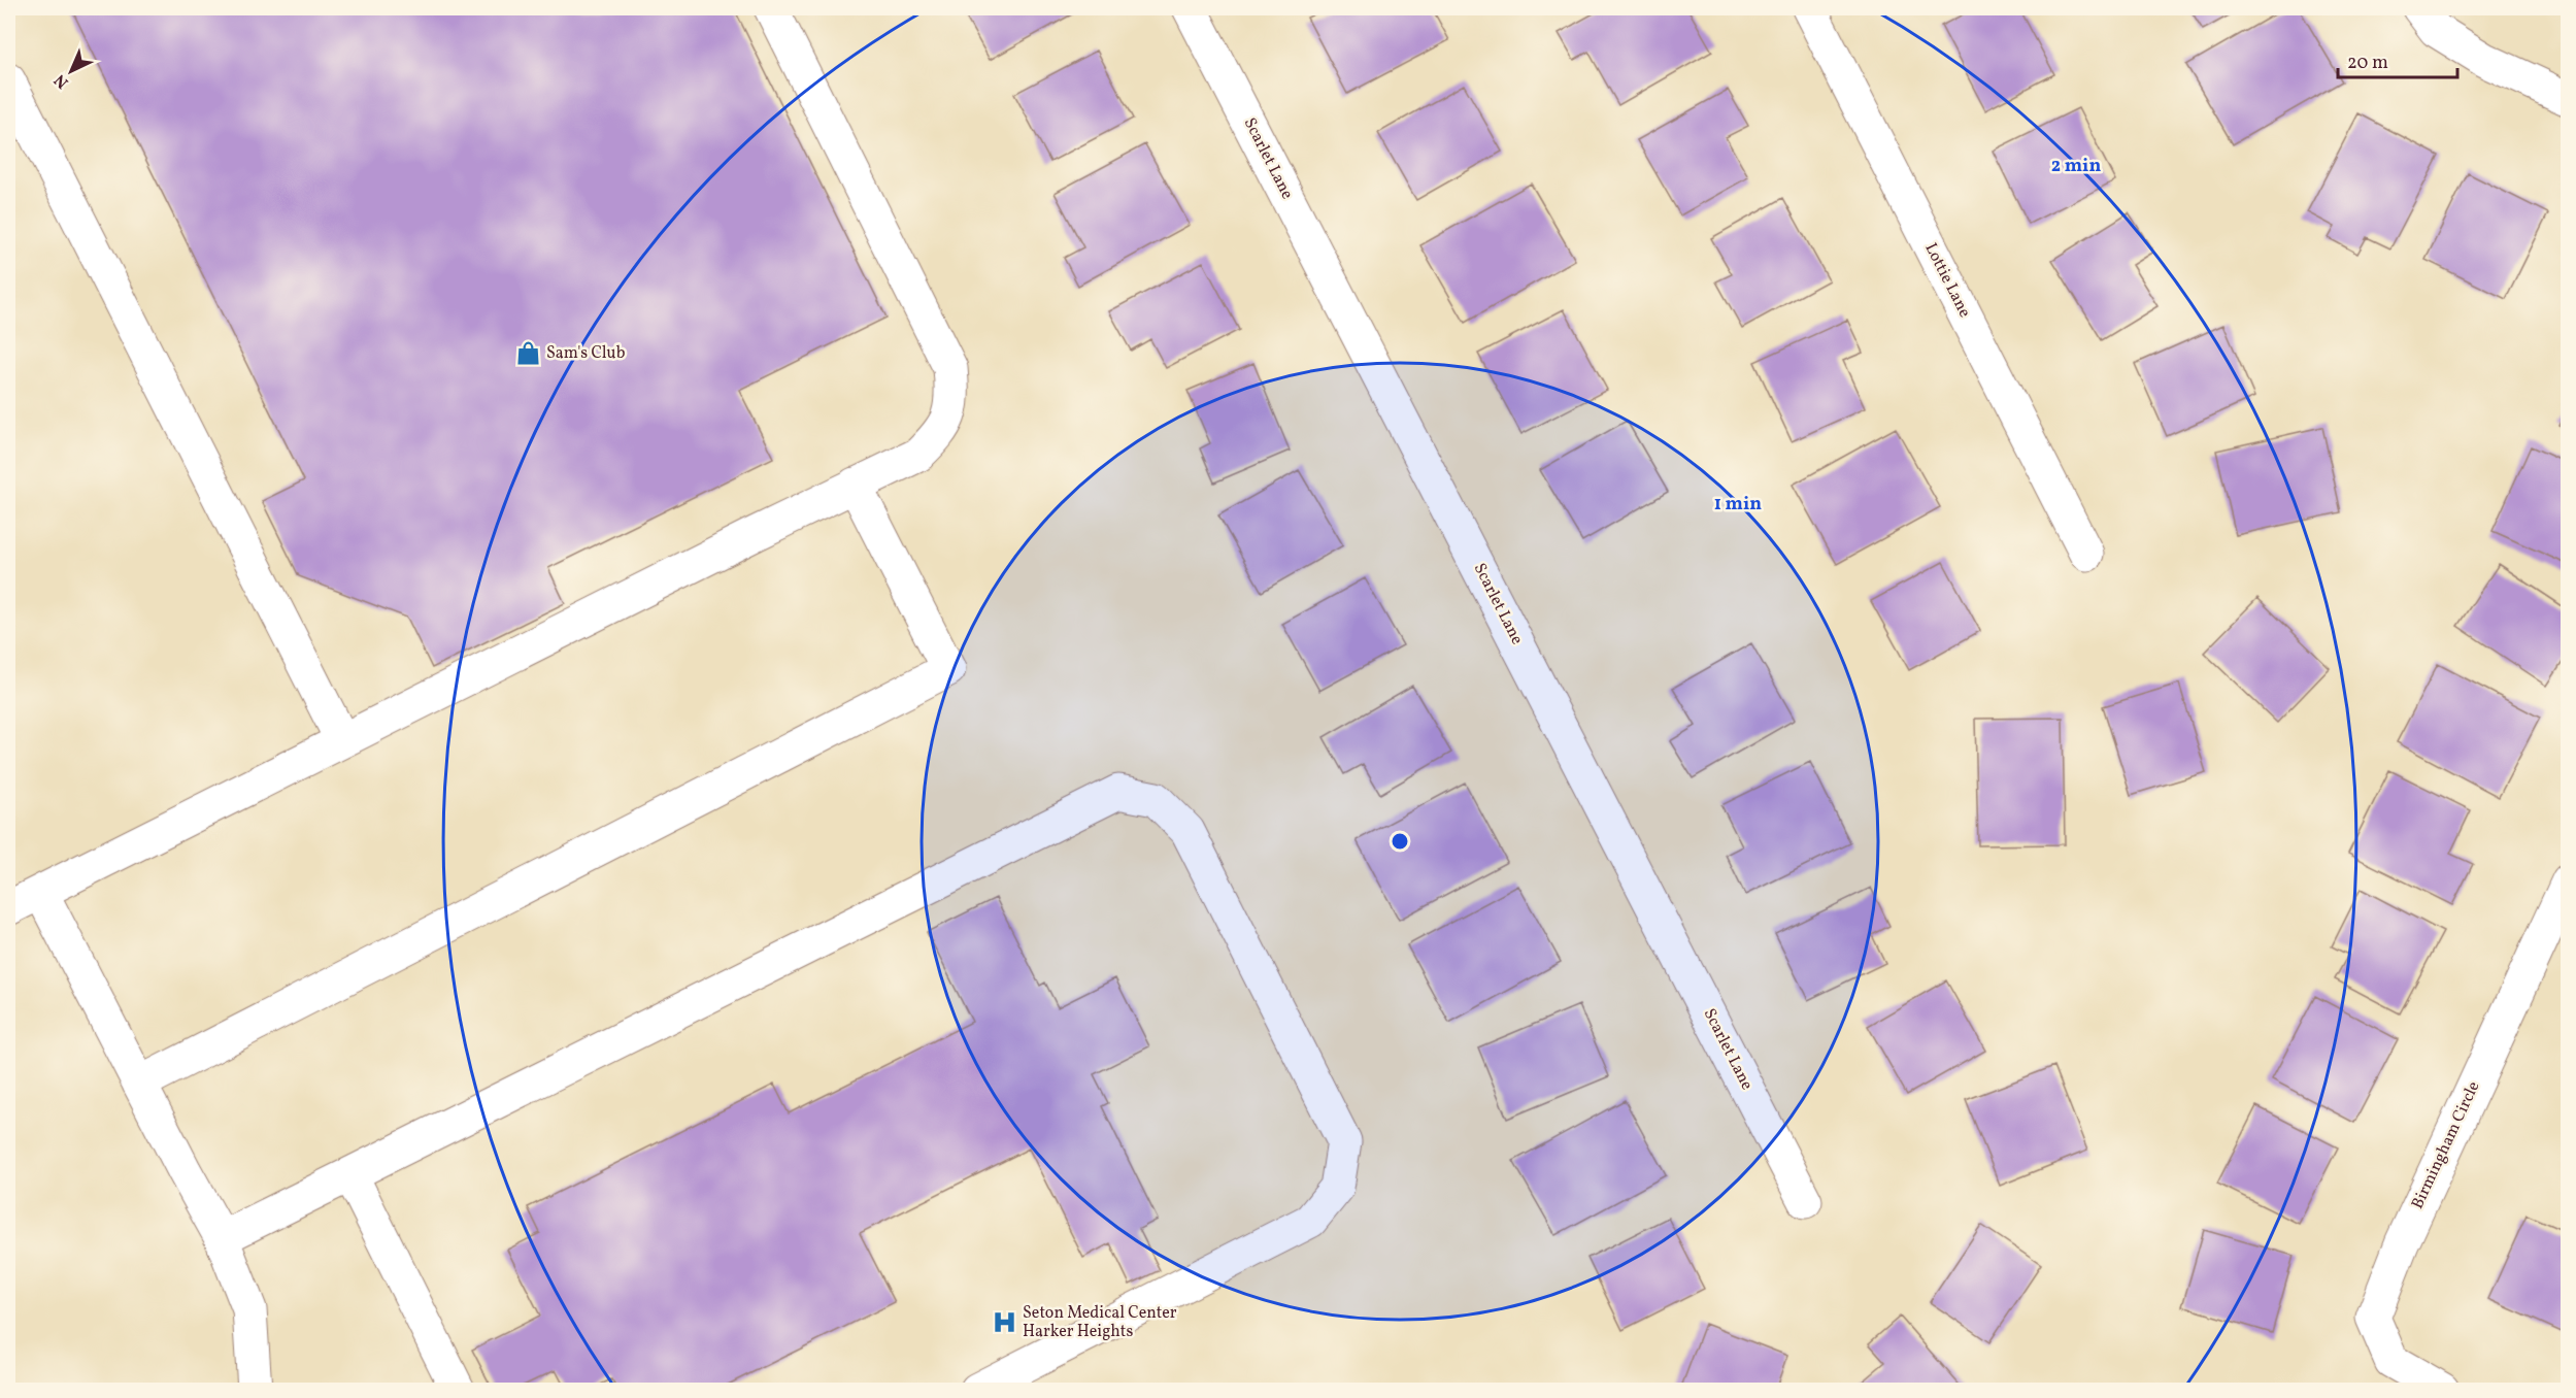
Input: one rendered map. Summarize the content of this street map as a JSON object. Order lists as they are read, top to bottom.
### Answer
{
  "streets": {
    "street": ["Scarlet Lane", "Lottie Lane", "Birmingham Circle"]
  },
  "places": {
    "shop": ["Sam's Club"],
    "hospital": ["Seton Medical Center Harker Heights"]
  },
  "scale_bar": "20 m",
  "north": "bottom left",
  "rings": ["2 min", "1 min"]
}
